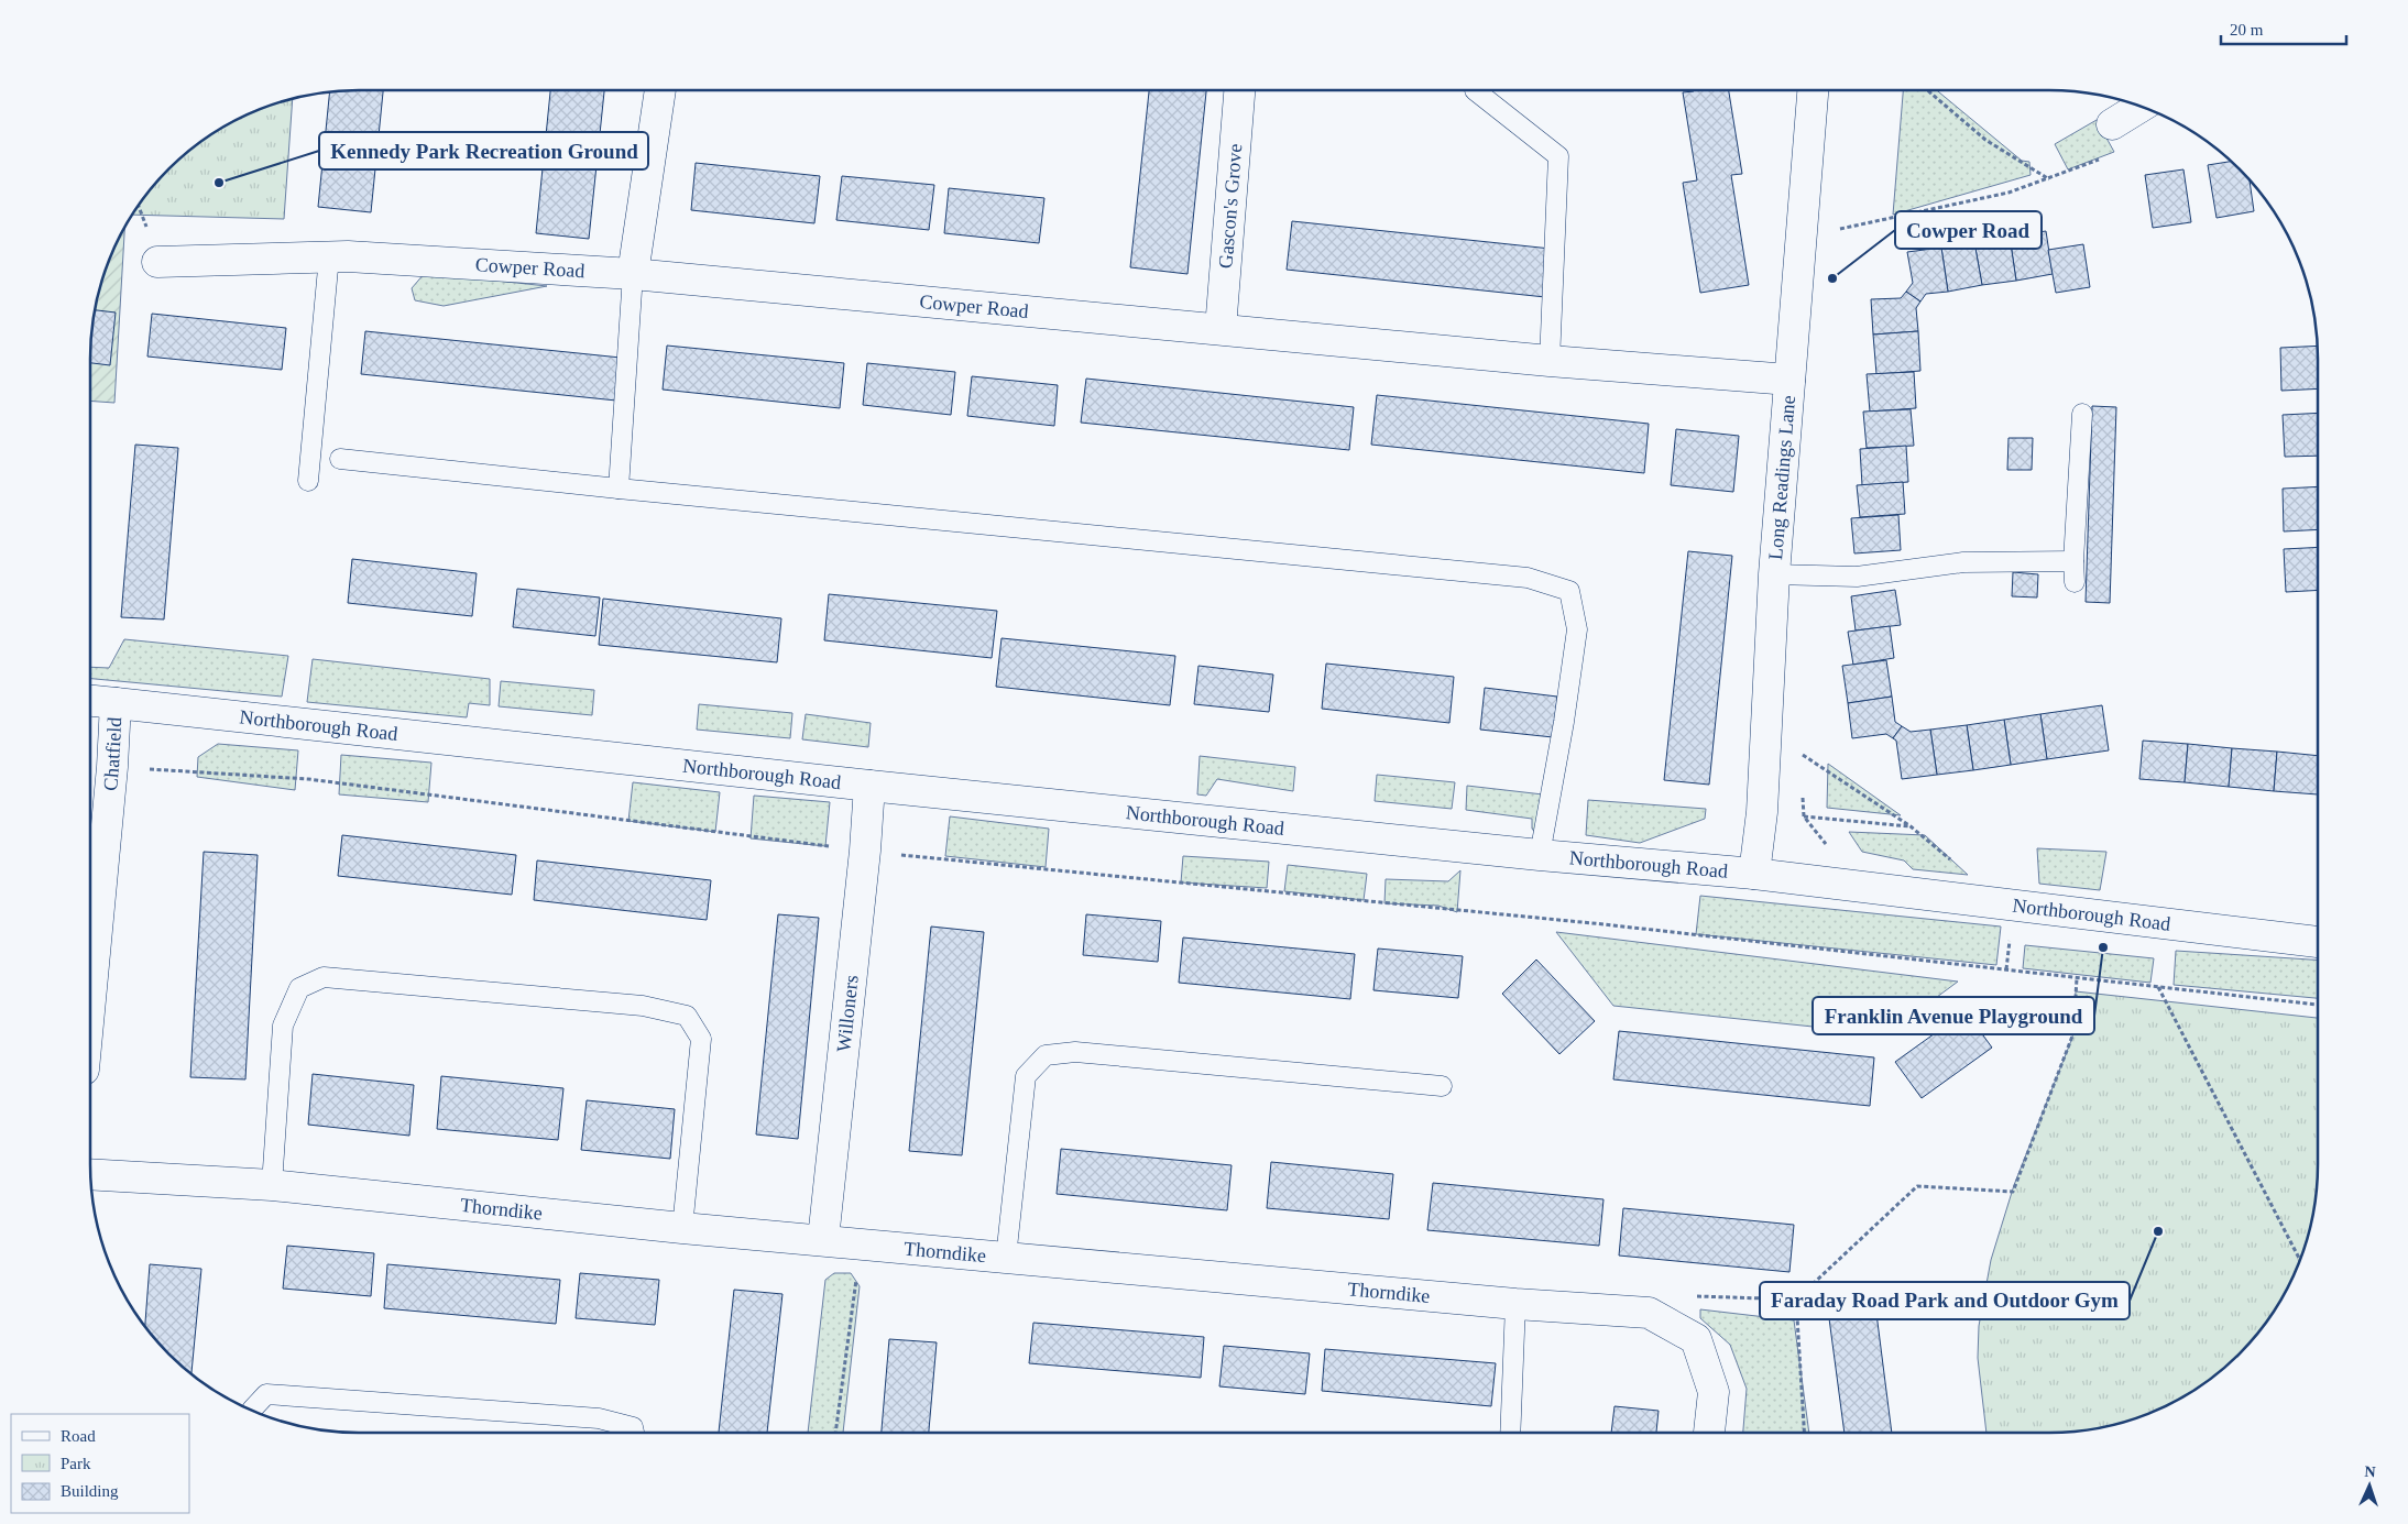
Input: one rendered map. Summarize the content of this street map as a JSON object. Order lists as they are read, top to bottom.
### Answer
{
  "streets": {
    "street": [
      "Gascon's Grove",
      "Cowper Road",
      "Long Readings Lane",
      "Northborough Road",
      "Chatfield",
      "Willoners",
      "Thorndike"
    ]
  },
  "crossings": [
    ["Gascon's Grove", "Cowper Road"],
    ["Cowper Road", "Long Readings Lane"],
    ["Long Readings Lane", "Northborough Road"],
    ["Northborough Road", "Chatfield"],
    ["Northborough Road", "Willoners"],
    ["Willoners", "Thorndike"]
  ],
  "places": [
    "Kennedy Park Recreation Ground",
    "Cowper Road",
    "Franklin Avenue Playground",
    "Faraday Road Park and Outdoor Gym"
  ],
  "legend": ["Road", "Park", "Building"],
  "scale_bar": "20 m",
  "north": "top"
}
